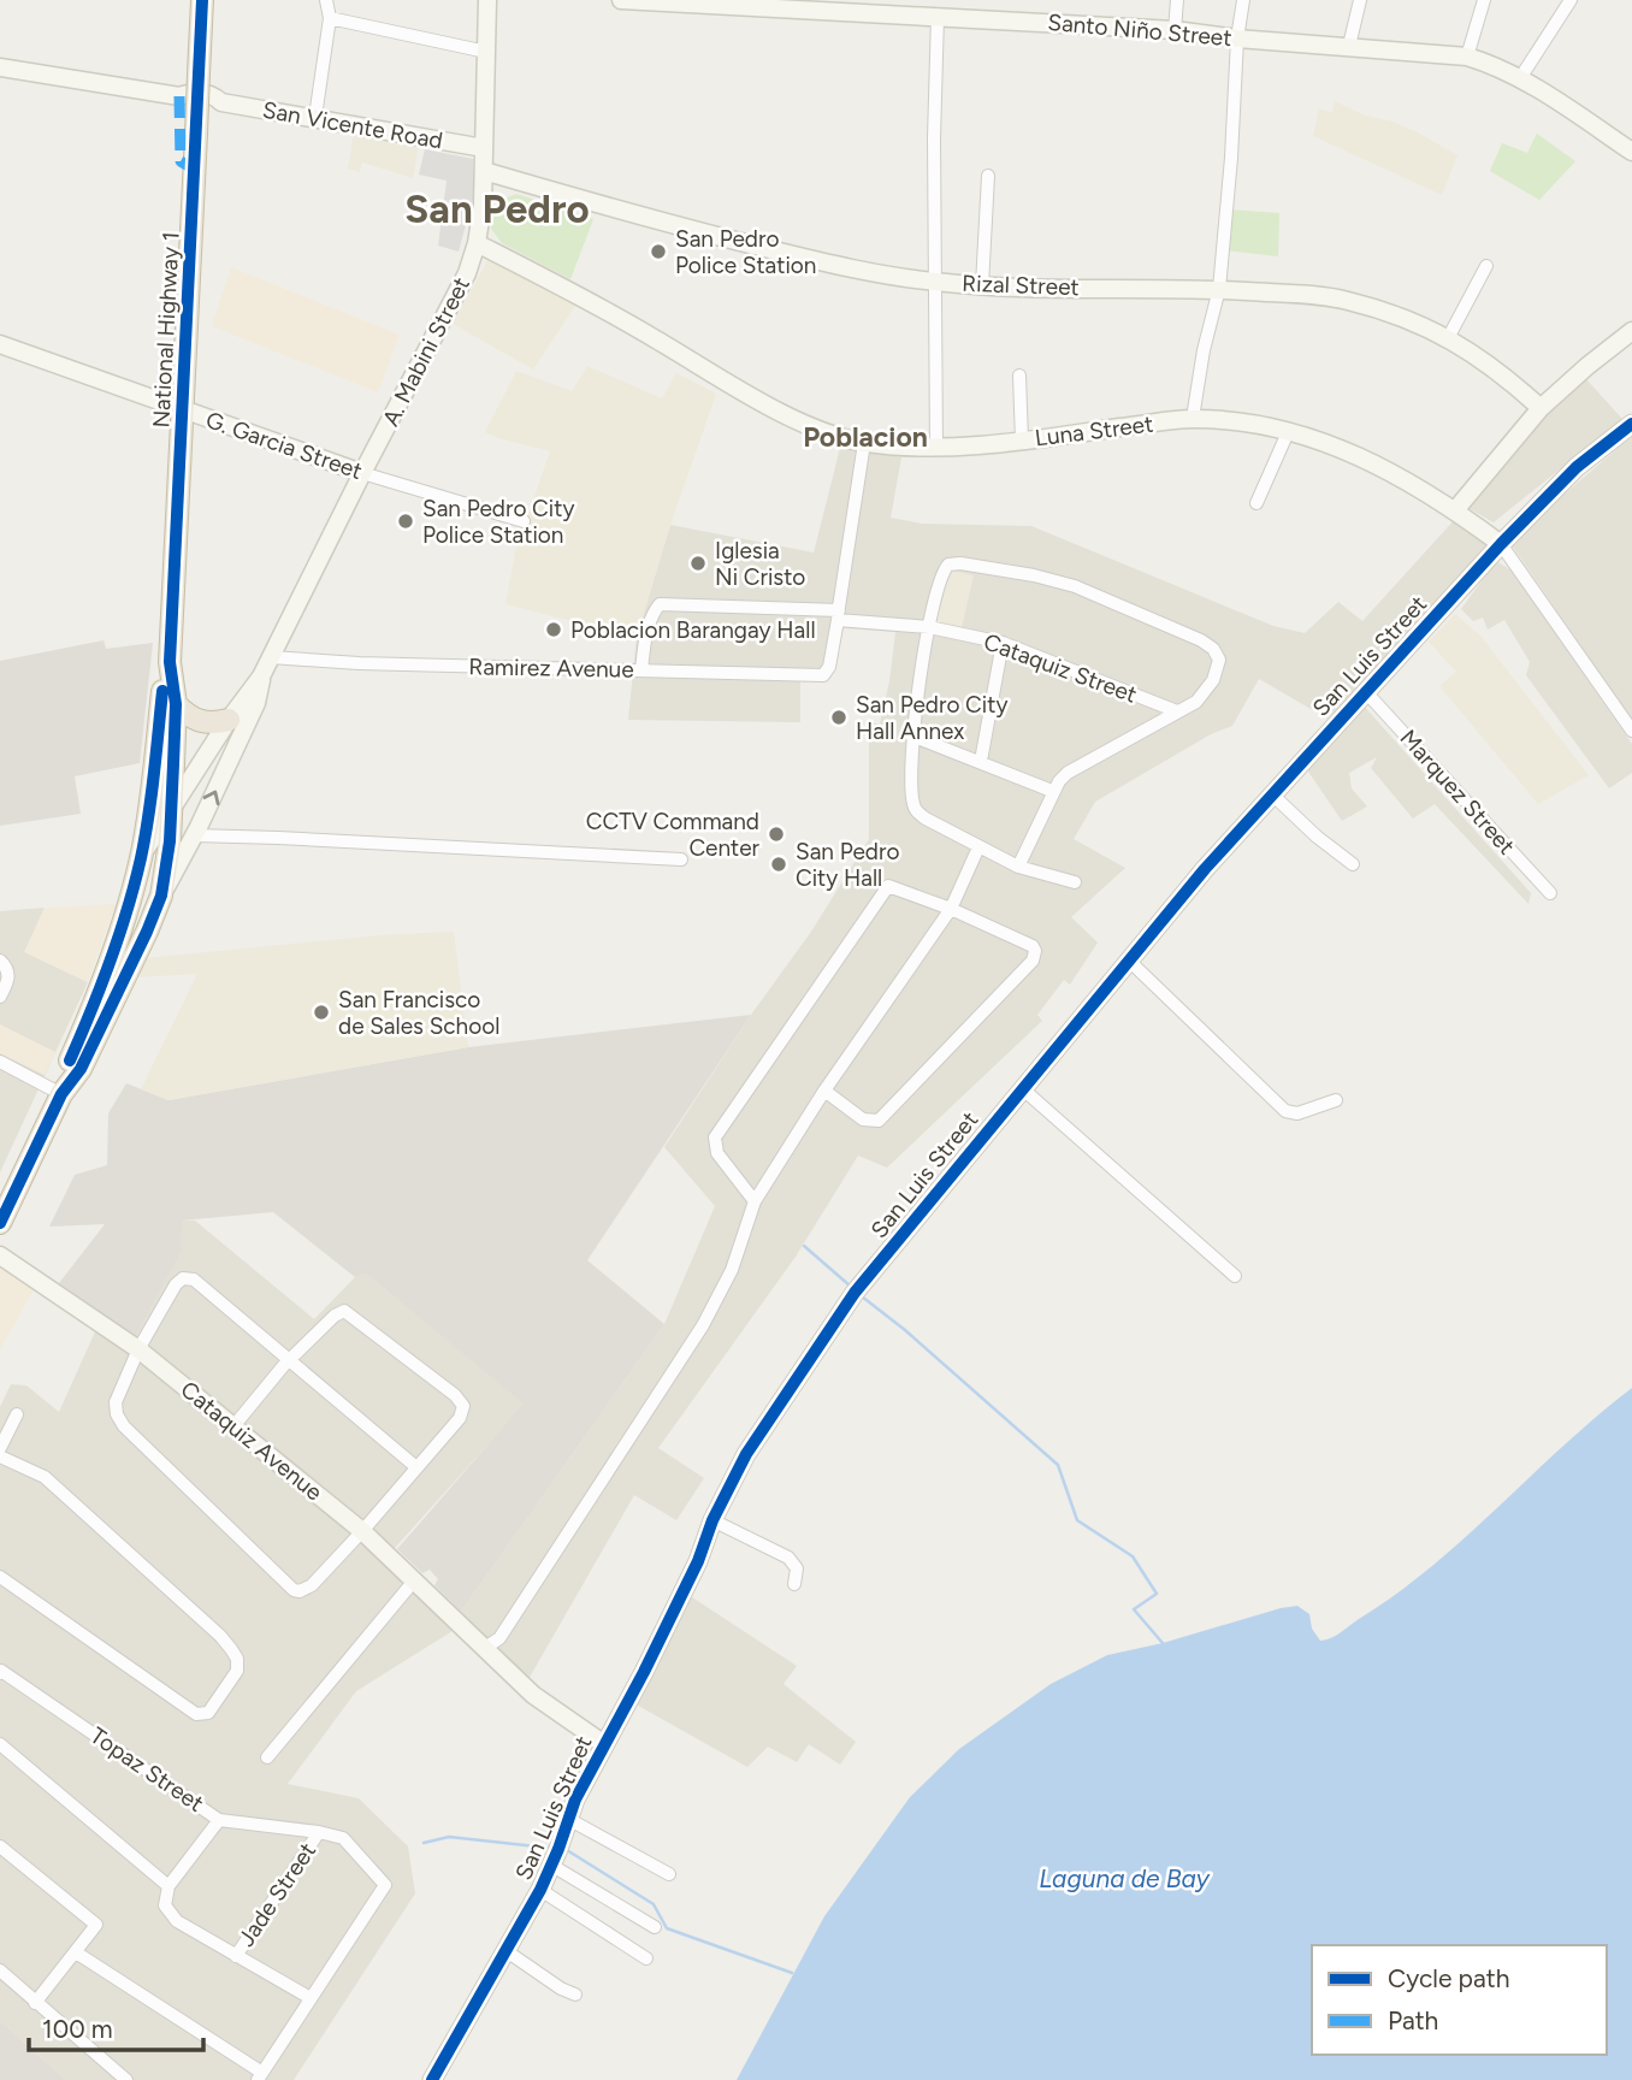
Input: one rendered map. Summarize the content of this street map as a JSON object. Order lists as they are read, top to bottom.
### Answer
{
  "streets": {
    "highway": ["National Highway 1"],
    "street": [
      "Santo Niño Street",
      "San Vicente Road",
      "Rizal Street",
      "A. Mabini Street",
      "Luna Street",
      "G. Garcia Street",
      "San Luis Street",
      "Ramirez Avenue",
      "Cataquiz Street",
      "Marquez Street",
      "Cataquiz Avenue",
      "Topaz Street",
      "Jade Street"
    ]
  },
  "crossings": [
    ["San Vicente Road", "A. Mabini Street"],
    ["Rizal Street", "A. Mabini Street"],
    ["National Highway 1", "A. Mabini Street"],
    ["National Highway 1", "G. Garcia Street"],
    ["A. Mabini Street", "Luna Street"],
    ["A. Mabini Street", "G. Garcia Street"],
    ["A. Mabini Street", "Ramirez Avenue"],
    ["Luna Street", "San Luis Street"],
    ["San Luis Street", "Marquez Street"],
    ["San Luis Street", "Cataquiz Avenue"],
    ["Ramirez Avenue", "Cataquiz Street"],
    ["Topaz Street", "Jade Street"]
  ],
  "districts": ["San Pedro", "Poblacion"],
  "water": ["Laguna de Bay"],
  "places": [
    "San Pedro Police Station",
    "San Pedro City Police Station",
    "Iglesia Ni Cristo",
    "Poblacion Barangay Hall",
    "San Pedro City Hall Annex",
    "CCTV Command Center",
    "San Pedro City Hall",
    "San Francisco de Sales School"
  ],
  "legend": ["Cycle path", "Path"],
  "scale_bar": "100 m"
}
